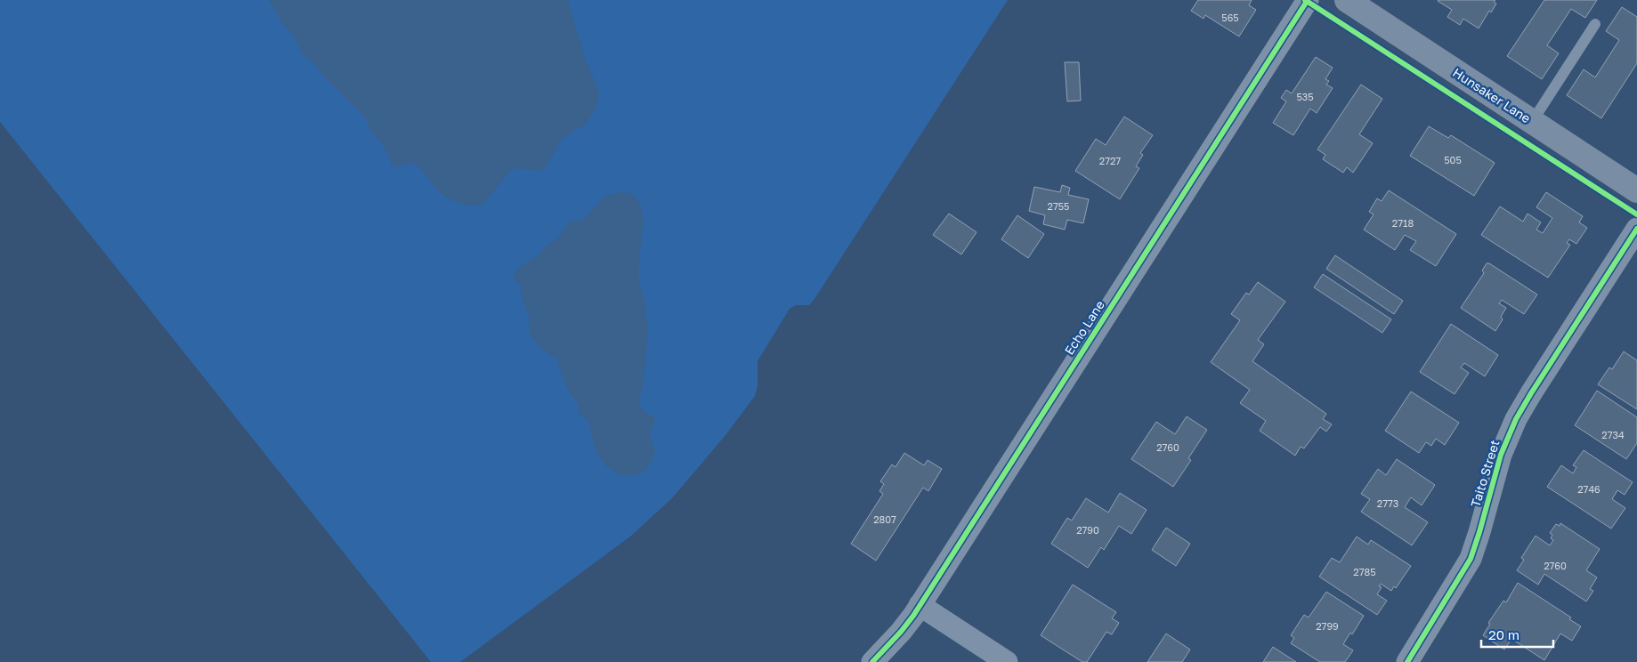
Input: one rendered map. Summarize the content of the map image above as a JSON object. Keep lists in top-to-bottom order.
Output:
{
  "streets": {
    "street": ["Hunsaker Lane", "Echo Lane", "Taito Street"]
  },
  "house_numbers": [
    "565",
    "535",
    "505",
    "2727",
    "2755",
    "2718",
    "2734",
    "2760",
    "2746",
    "2773",
    "2807",
    "2790",
    "2760",
    "2785",
    "2799"
  ],
  "scale_bar": "20 m"
}
